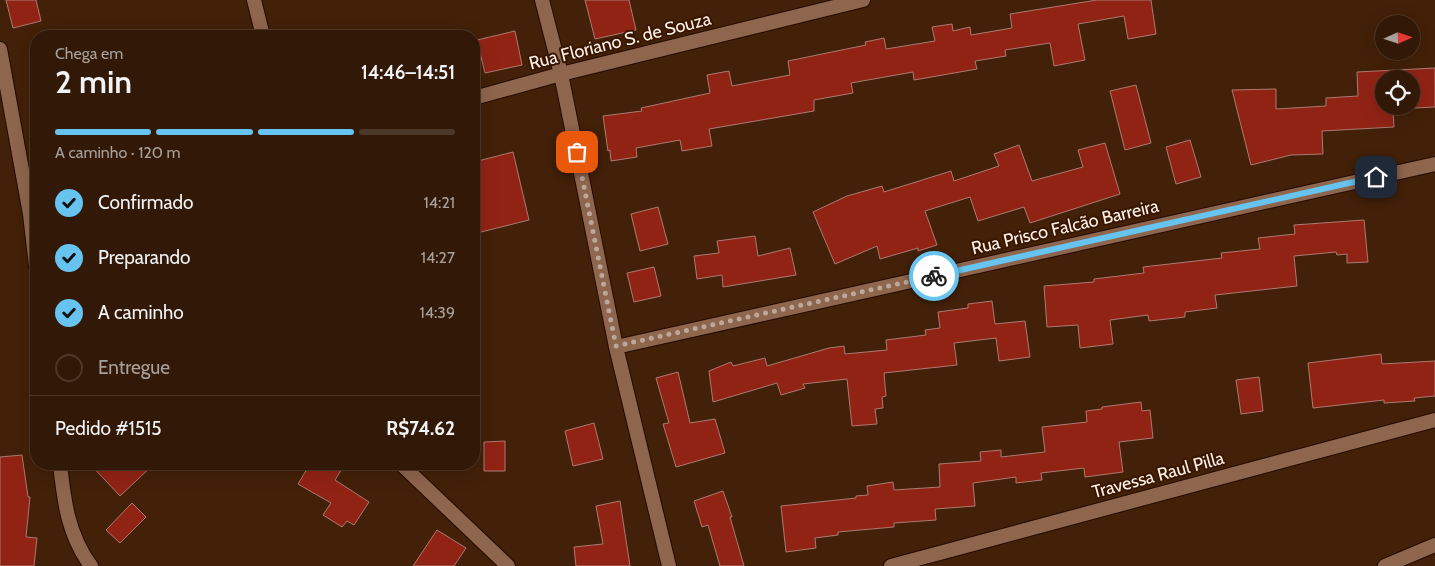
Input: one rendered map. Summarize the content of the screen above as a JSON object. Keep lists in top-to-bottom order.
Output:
{
  "streets": {
    "street": ["Rua Floriano S. de Souza", "Rua Prisco Falcão Barreira", "Travessa Raul Pilla"]
  },
  "north": "right",
  "page": {
    "heading": ["2 min", "Chega em", "14:46–14:51"],
    "panel": ["Pedido #1515", "R$74.62"],
    "bar": "A caminho · 120 m",
    "list": [
      ["Confirmado", "14:21"],
      ["Preparando", "14:27"],
      ["A caminho", "14:39"],
      "Entregue"
    ]
  }
}
